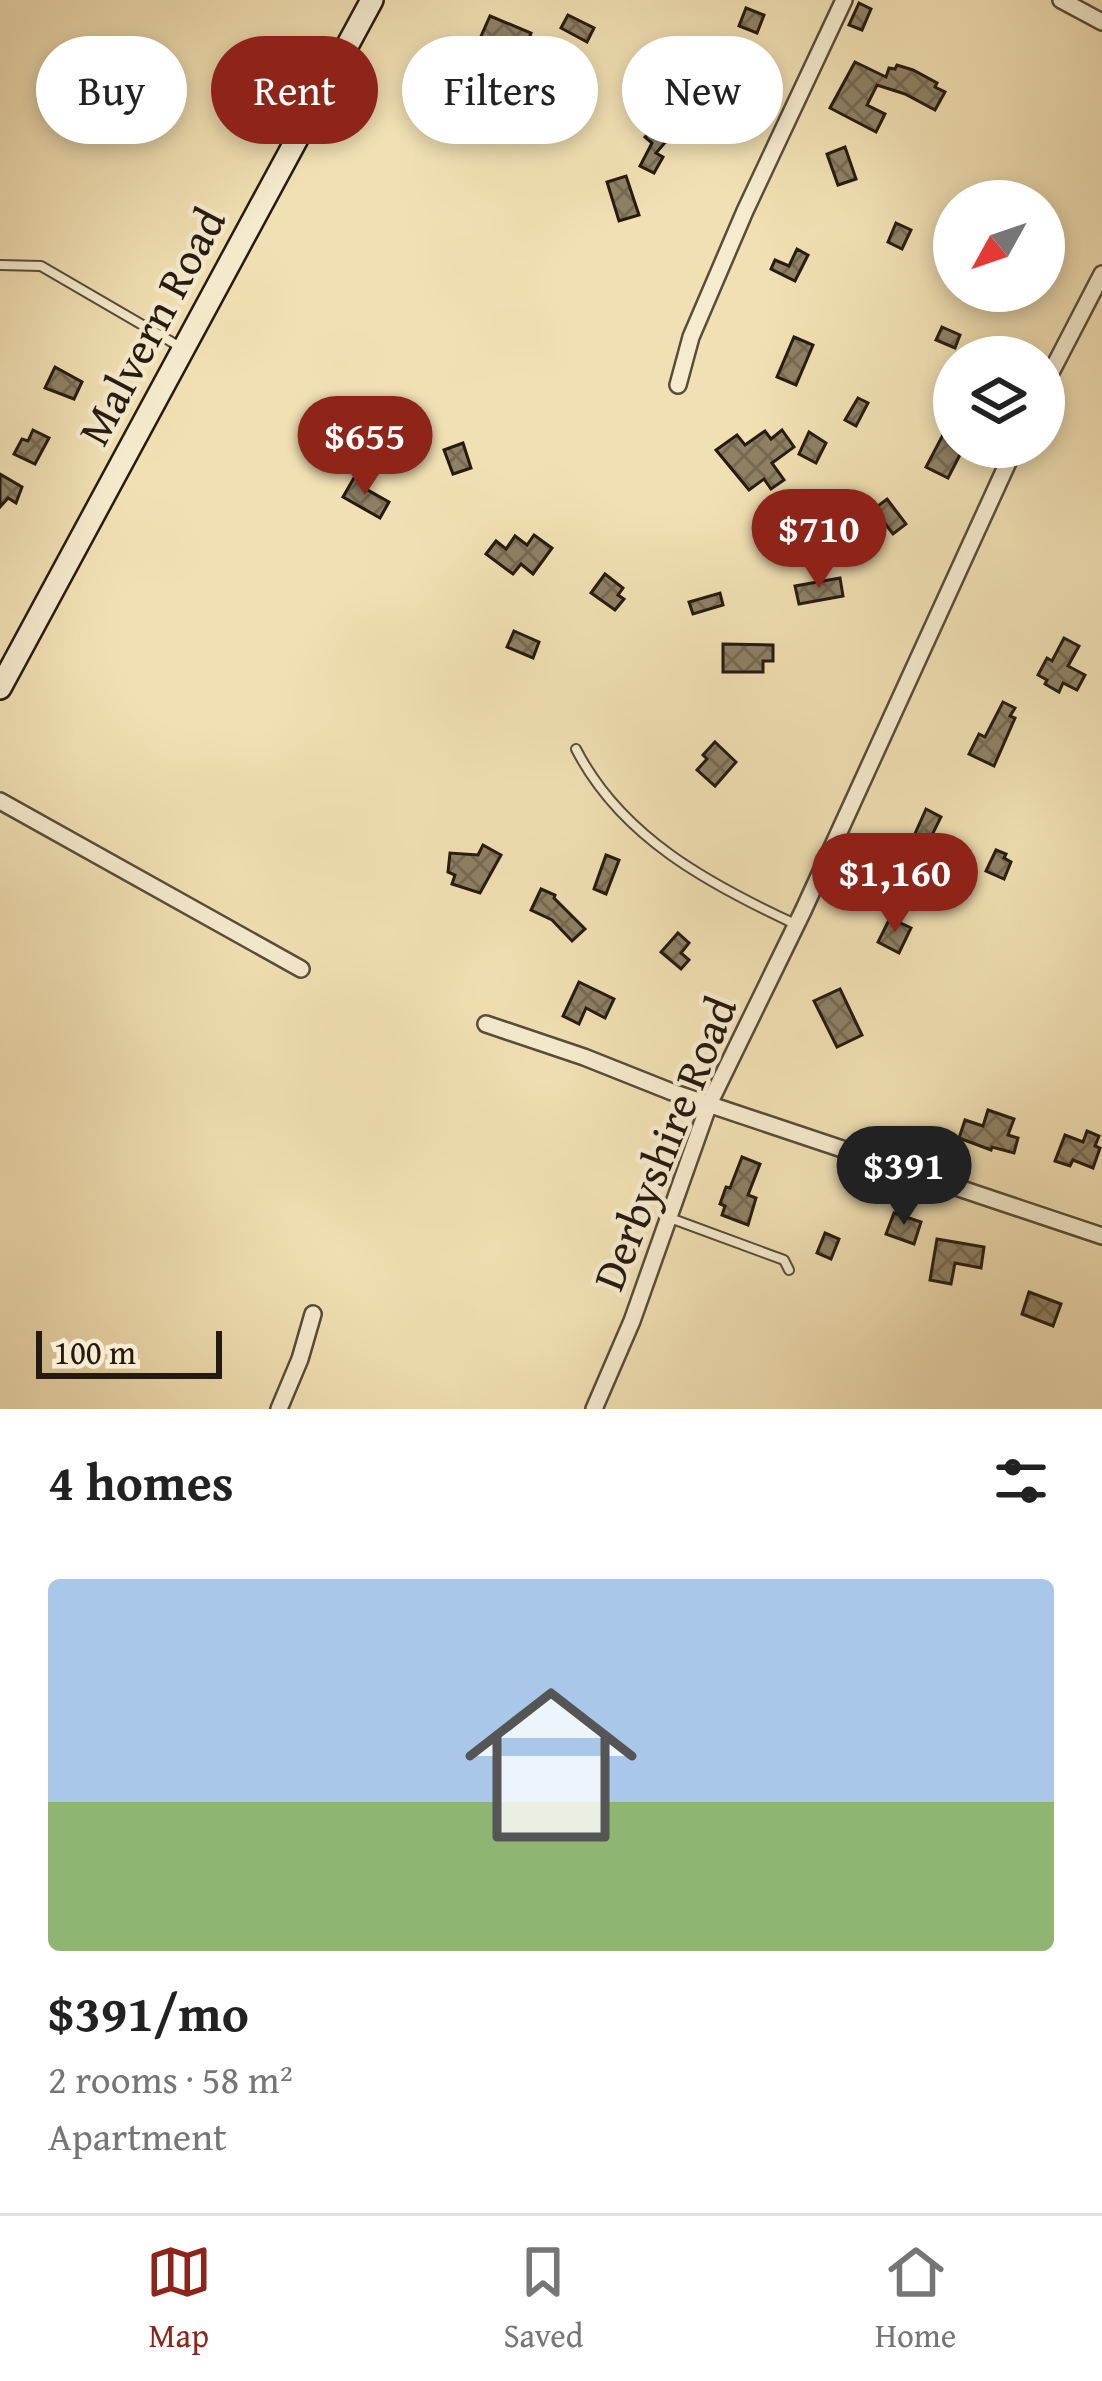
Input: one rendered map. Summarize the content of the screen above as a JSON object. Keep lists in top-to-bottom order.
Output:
{
  "streets": {
    "main road": ["Malvern Road"],
    "street": ["Derbyshire Road"]
  },
  "scale_bar": "100 m",
  "north": "bottom left",
  "page": {
    "chip": [
      "Buy",
      "Rent",
      "Filters",
      "New"
    ],
    "price": [
      "$655",
      "$710",
      "$1,160",
      "$391"
    ],
    "scale": "100 m",
    "heading": "4 homes",
    "list": [
      {
        "name": "$391/mo",
        "note": "2 rooms · 58 m² · Apartment"
      }
    ],
    "tabs": ["Map", "Saved", "Home"]
  }
}
